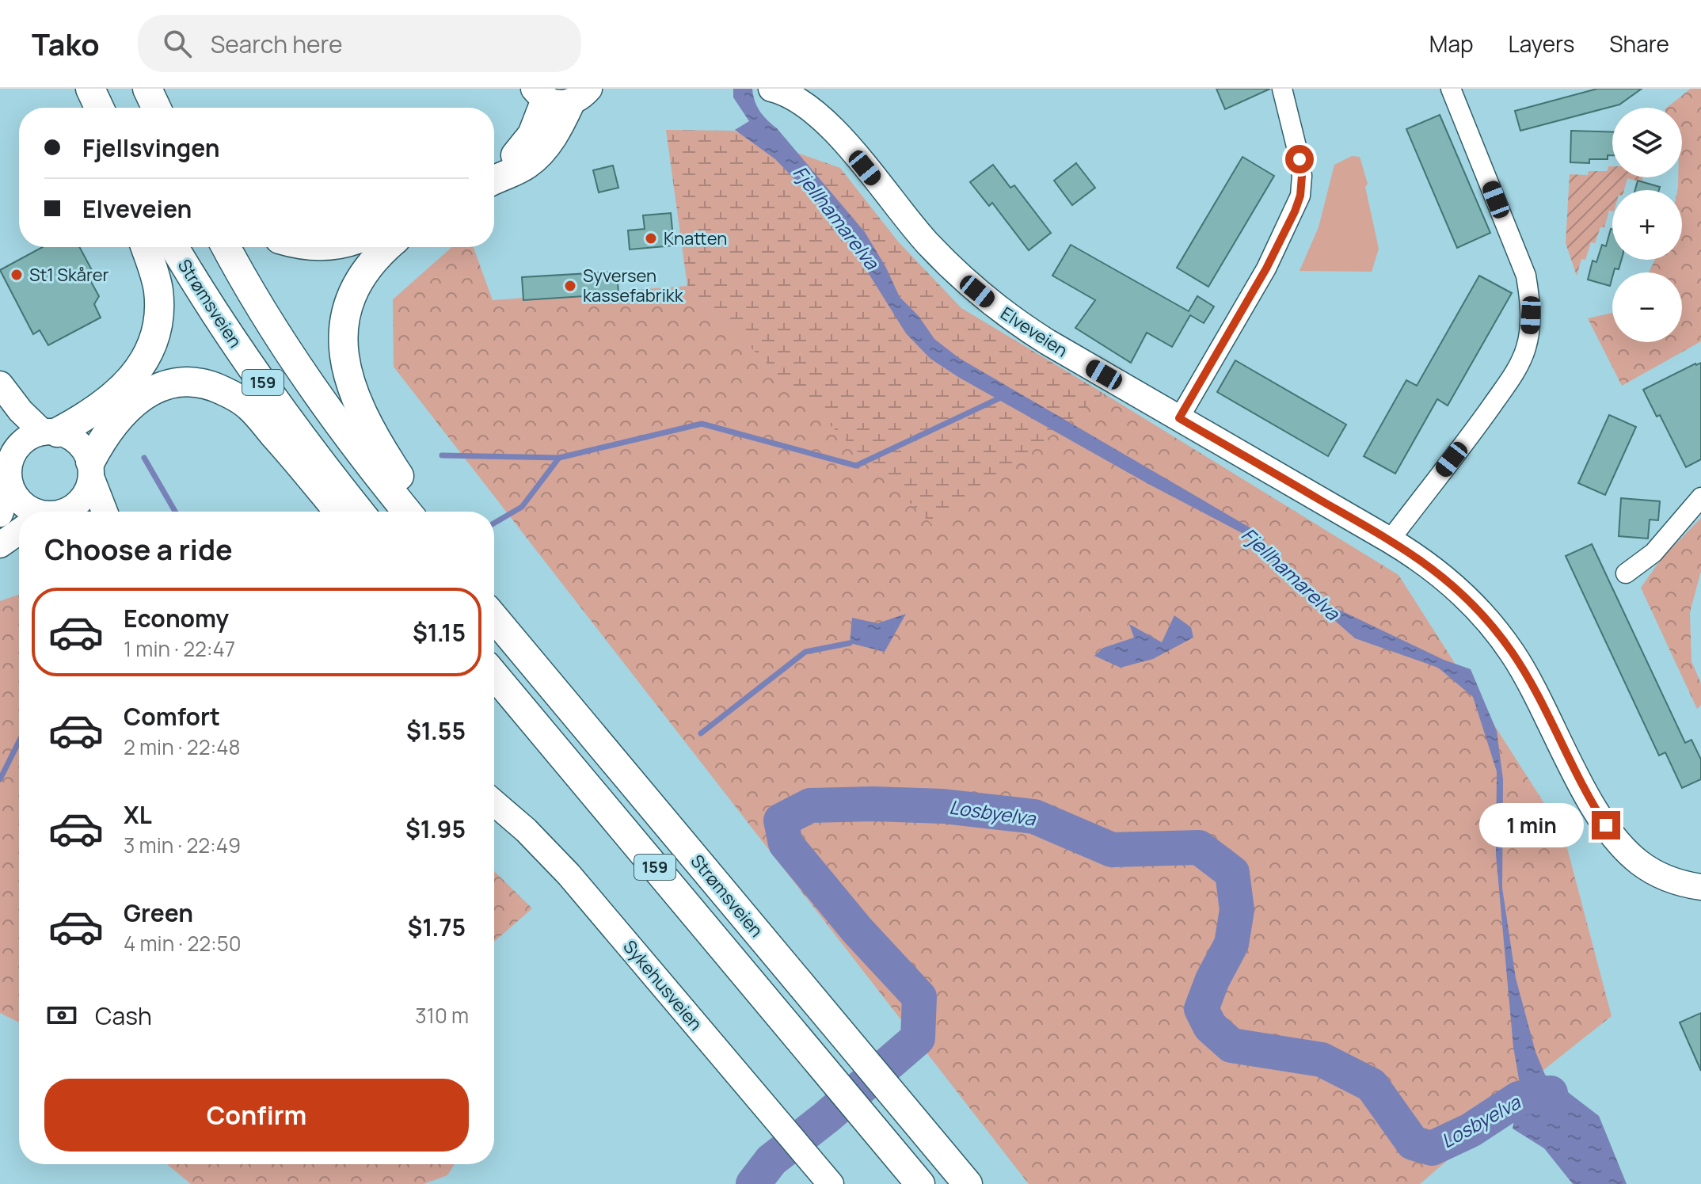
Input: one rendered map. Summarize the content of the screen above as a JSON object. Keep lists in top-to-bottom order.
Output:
{
  "streets": {
    "highway": ["Strømsveien", "159"],
    "main road": ["Elveveien", "Sykehusveien"]
  },
  "water": ["Fjellhamarelva", "Losbyelva"],
  "places": ["Knatten", "St1 Skårer", "Syversen kassefabrikk"],
  "page": {
    "header": "Tako",
    "search": "Search here",
    "nav": ["Map", "Layers", "Share"],
    "map_buttons": ["+", "−"],
    "banner": ["Fjellsvingen", "Elveveien"],
    "heading": "Choose a ride",
    "list": [
      {
        "name": "Economy",
        "note": "1 min · 22:47",
        "value": "$1.15"
      },
      {
        "name": "Comfort",
        "note": "2 min · 22:48",
        "value": "$1.55"
      },
      {
        "name": "XL",
        "note": "3 min · 22:49",
        "value": "$1.95"
      },
      {
        "name": "Green",
        "note": "4 min · 22:50",
        "value": "$1.75"
      }
    ],
    "bubble": "1 min",
    "pay": ["Cash", "310 m"],
    "buttons": "Confirm"
  }
}
